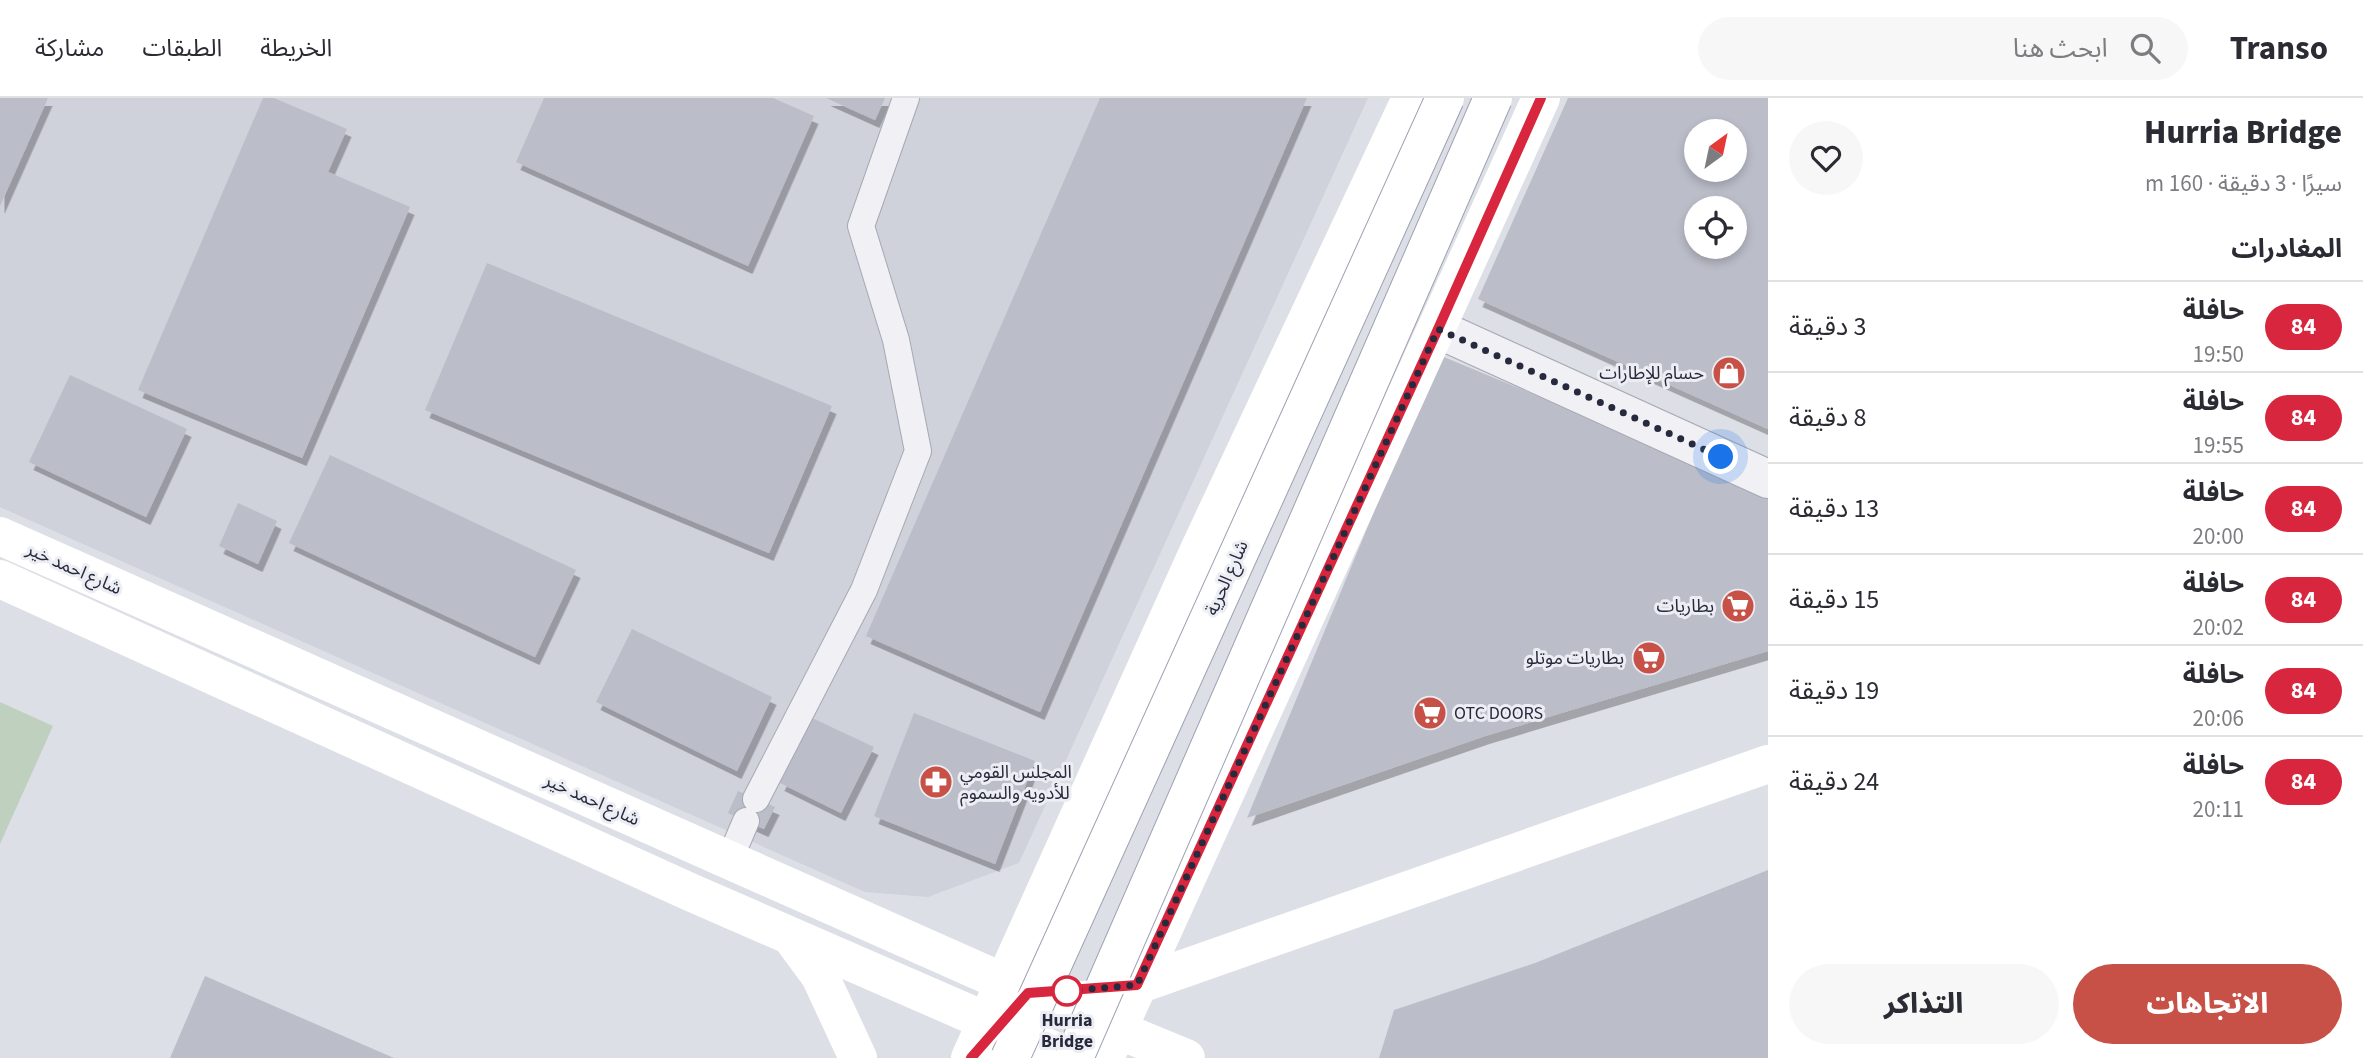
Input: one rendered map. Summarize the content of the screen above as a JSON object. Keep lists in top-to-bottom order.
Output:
{
  "streets": {
    "main road": ["شارع احمد خير", "شارع الحرية"]
  },
  "places": {
    "shop": ["حسام للإطارات"],
    "supermarket": ["بطاريات", "بطاريات موتلو", "OTC DOORS"],
    "pharmacy": ["المجلس القومي للأدويه والسموم"],
    "other": ["Hurria Bridge"]
  },
  "lines": ["bus line 84"],
  "north": "top right",
  "page": {
    "header": "Transo",
    "search": "ابحث هنا",
    "nav": ["الخريطة", "الطبقات", "مشاركة"],
    "heading": [
      ["Hurria Bridge", "سيرًا · 3 دقيقة · 160 m"],
      "المغادرات"
    ],
    "list": [
      {
        "mark": "84",
        "name": "حافلة",
        "note": "19:50",
        "value": "3 دقيقة"
      },
      {
        "mark": "84",
        "name": "حافلة",
        "note": "19:55",
        "value": "8 دقيقة"
      },
      {
        "mark": "84",
        "name": "حافلة",
        "note": "20:00",
        "value": "13 دقيقة"
      },
      {
        "mark": "84",
        "name": "حافلة",
        "note": "20:02",
        "value": "15 دقيقة"
      },
      {
        "mark": "84",
        "name": "حافلة",
        "note": "20:06",
        "value": "19 دقيقة"
      },
      {
        "mark": "84",
        "name": "حافلة",
        "note": "20:11",
        "value": "24 دقيقة"
      }
    ],
    "buttons": ["الاتجاهات", "التذاكر"]
  }
}
